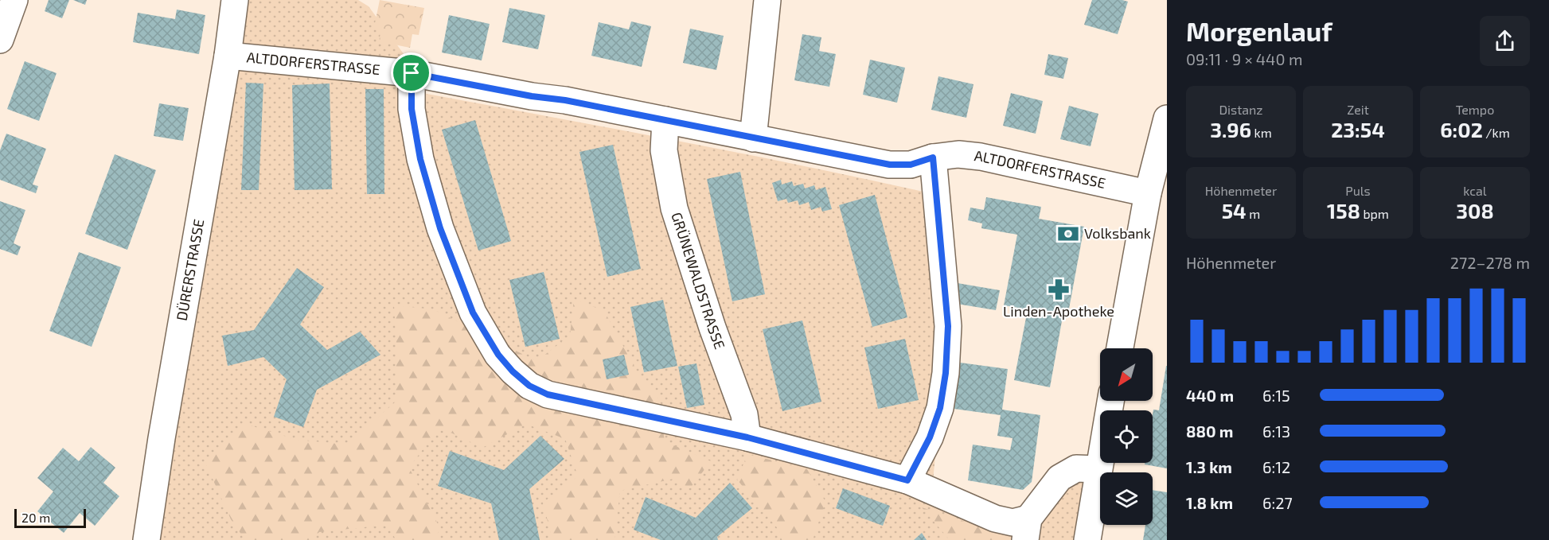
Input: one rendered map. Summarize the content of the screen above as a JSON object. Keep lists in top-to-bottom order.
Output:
{
  "streets": {
    "street": ["ALTDORFERSTRASSE", "DÜRERSTRASSE", "GRÜNEWALDSTRASSE"]
  },
  "crossings": [
    ["ALTDORFERSTRASSE", "DÜRERSTRASSE"],
    ["ALTDORFERSTRASSE", "GRÜNEWALDSTRASSE"]
  ],
  "places": {
    "bank": ["Volksbank"],
    "pharmacy": ["Linden-Apotheke"]
  },
  "scale_bar": "20 m",
  "north": "bottom left",
  "page": {
    "heading": ["Morgenlauf", "09:11 · 9 × 440 m"],
    "stats": [
      ["Distanz", "3.96 km"],
      ["Zeit", "23:54"],
      ["Tempo", "6:02 /km"],
      ["Höhenmeter", "54 m"],
      ["Puls", "158 bpm"],
      ["kcal", "308"]
    ],
    "chart": ["Höhenmeter", "272–278 m"],
    "list": [
      {
        "name": "440 m",
        "note": "6:15"
      },
      {
        "name": "880 m",
        "note": "6:13"
      },
      {
        "name": "1.3 km",
        "note": "6:12"
      },
      {
        "name": "1.8 km",
        "note": "6:27"
      }
    ],
    "scale": "20 m"
  }
}
